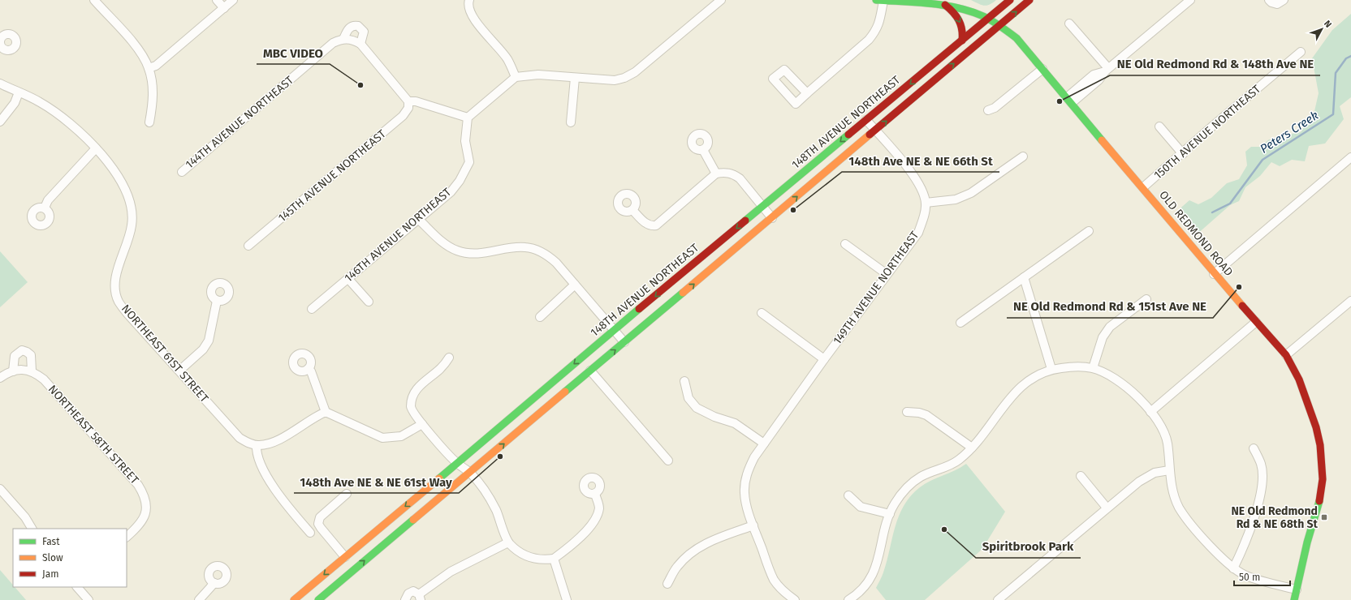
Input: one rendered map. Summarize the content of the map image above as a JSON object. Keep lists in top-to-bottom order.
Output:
{
  "streets": {
    "main road": ["148TH AVENUE NORTHEAST", "OLD REDMOND ROAD"],
    "street": [
      "144TH AVENUE NORTHEAST",
      "150TH AVENUE NORTHEAST",
      "145TH AVENUE NORTHEAST",
      "146TH AVENUE NORTHEAST",
      "149TH AVENUE NORTHEAST",
      "NORTHEAST 61ST STREET",
      "NORTHEAST 58TH STREET"
    ]
  },
  "crossings": [
    ["148TH AVENUE NORTHEAST", "OLD REDMOND ROAD"],
    ["150TH AVENUE NORTHEAST", "OLD REDMOND ROAD"]
  ],
  "water": ["Peters Creek"],
  "places": {
    "other": [
      "MBC VIDEO",
      "NE Old Redmond Rd & 148th Ave NE",
      "148th Ave NE & NE 66th St",
      "NE Old Redmond Rd & 151st Ave NE",
      "148th Ave NE & NE 61st Way",
      "Spiritbrook Park"
    ],
    "transit": ["NE Old Redmond Rd & NE 68th St"]
  },
  "legend": ["Fast", "Slow", "Jam"],
  "scale_bar": "50 m",
  "north": "top right"
}
